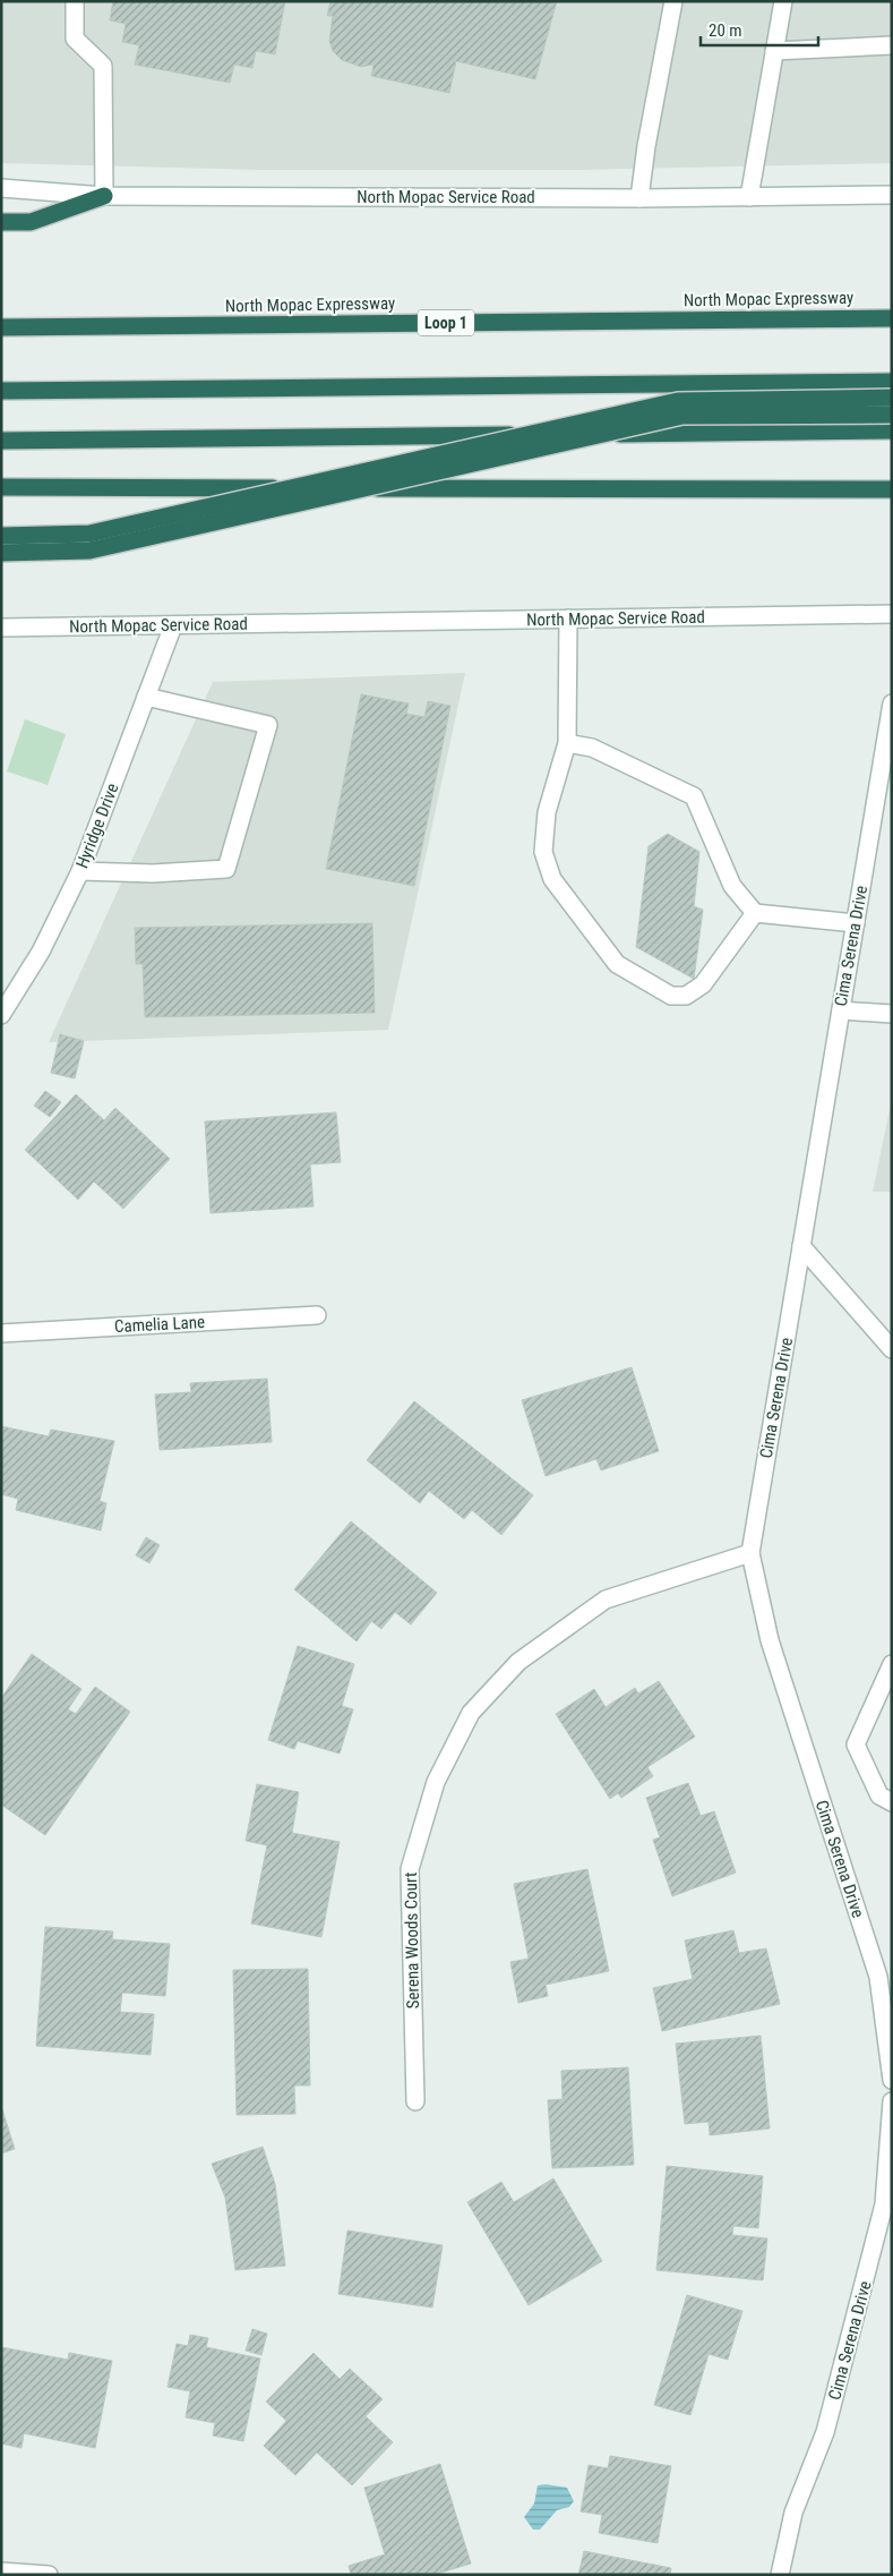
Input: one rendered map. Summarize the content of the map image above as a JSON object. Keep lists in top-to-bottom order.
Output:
{
  "streets": {
    "highway": ["North Mopac Expressway", "Loop 1"],
    "street": [
      "North Mopac Service Road",
      "Hyridge Drive",
      "Cima Serena Drive",
      "Camelia Lane",
      "Serena Woods Court"
    ]
  },
  "crossings": [
    ["North Mopac Service Road", "Hyridge Drive"],
    ["Cima Serena Drive", "Serena Woods Court"]
  ],
  "scale_bar": "20 m"
}
